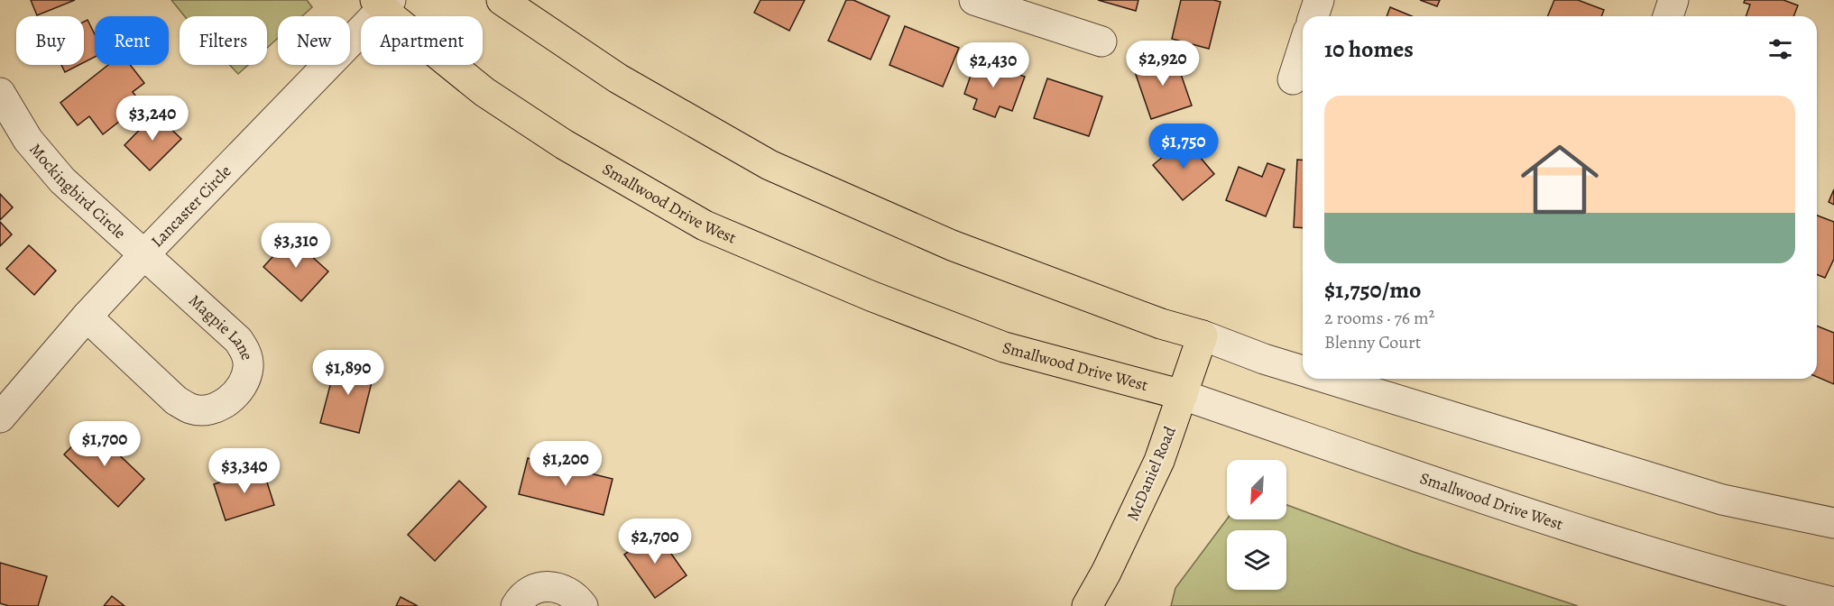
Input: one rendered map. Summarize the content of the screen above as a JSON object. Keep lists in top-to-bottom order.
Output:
{
  "streets": {
    "main road": ["Smallwood Drive West", "McDaniel Road"],
    "street": ["Mockingbird Circle", "Lancaster Circle", "Magpie Lane"]
  },
  "crossings": [
    ["Mockingbird Circle", "Lancaster Circle"],
    ["Mockingbird Circle", "Magpie Lane"],
    ["Smallwood Drive West", "Lancaster Circle"],
    ["Smallwood Drive West", "McDaniel Road"],
    ["Lancaster Circle", "Magpie Lane"]
  ],
  "north": "bottom left",
  "page": {
    "chip": [
      "Buy",
      "Rent",
      "Filters",
      "New",
      "Apartment"
    ],
    "heading": "10 homes",
    "price": [
      "$2,920",
      "$2,430",
      "$3,240",
      "$1,750",
      "$3,310",
      "$1,890",
      "$1,700",
      "$1,200",
      "$3,340",
      "$2,700"
    ],
    "list": [
      {
        "name": "$1,750/mo",
        "note": "2 rooms · 76 m² · Blenny Court"
      }
    ]
  }
}
